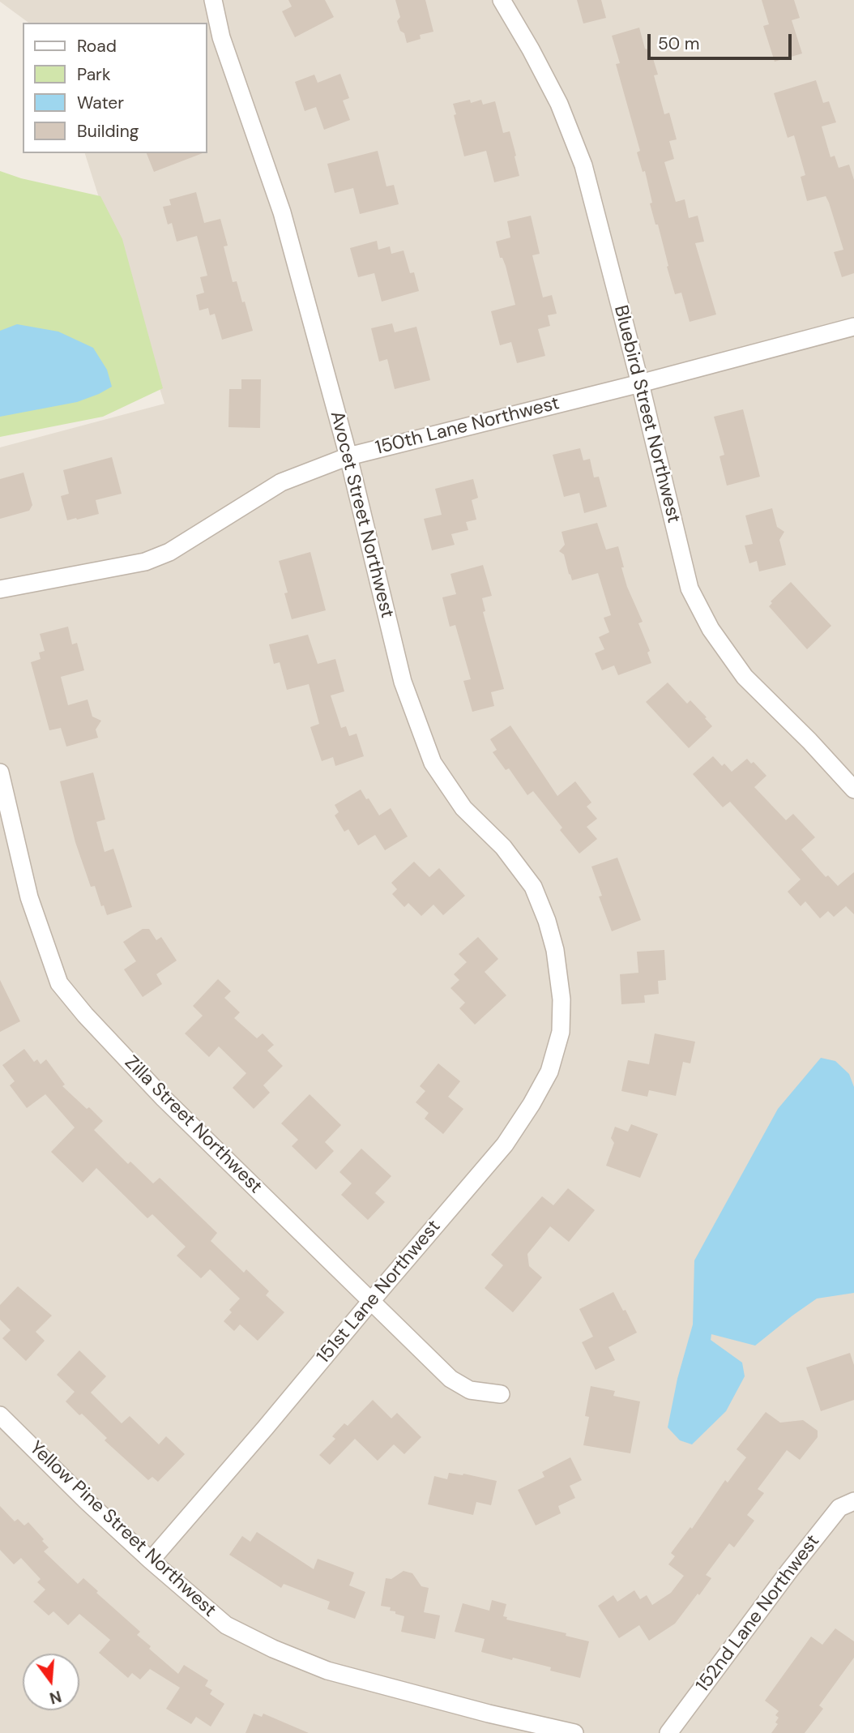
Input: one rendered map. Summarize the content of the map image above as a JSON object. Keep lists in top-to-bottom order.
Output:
{
  "streets": {
    "street": [
      "Bluebird Street Northwest",
      "150th Lane Northwest",
      "Avocet Street Northwest",
      "Zilla Street Northwest",
      "151st Lane Northwest",
      "Yellow Pine Street Northwest",
      "152nd Lane Northwest"
    ]
  },
  "crossings": [
    ["Bluebird Street Northwest", "150th Lane Northwest"],
    ["150th Lane Northwest", "Avocet Street Northwest"],
    ["Avocet Street Northwest", "151st Lane Northwest"],
    ["Zilla Street Northwest", "151st Lane Northwest"],
    ["151st Lane Northwest", "Yellow Pine Street Northwest"]
  ],
  "legend": [
    "Road",
    "Park",
    "Water",
    "Building"
  ],
  "scale_bar": "50 m",
  "north": "bottom"
}
